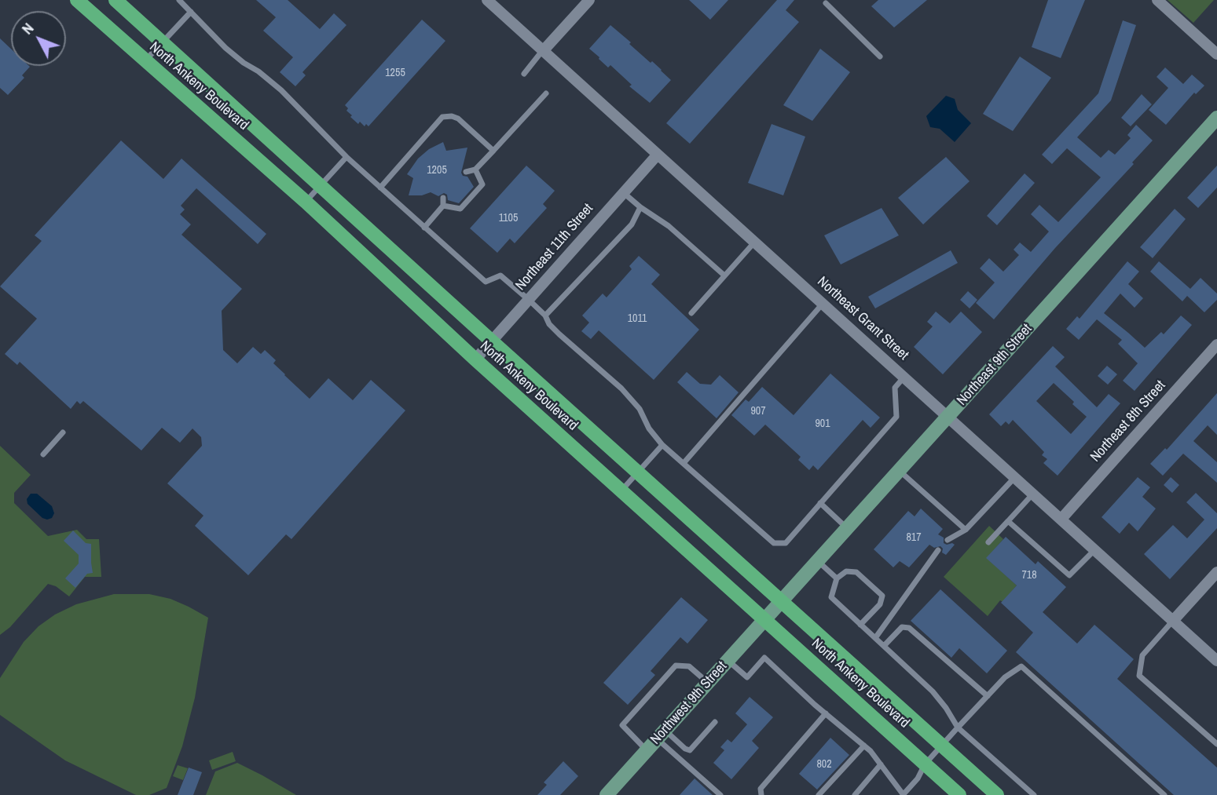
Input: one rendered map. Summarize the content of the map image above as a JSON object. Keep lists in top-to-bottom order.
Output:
{
  "streets": {
    "main road": ["North Ankeny Boulevard"],
    "street": [
      "Northeast 11th Street",
      "Northeast Grant Street",
      "Northeast 9th Street",
      "Northeast 8th Street",
      "Northwest 9th Street"
    ]
  },
  "crossings": [
    ["North Ankeny Boulevard", "Northeast 11th Street"],
    ["North Ankeny Boulevard", "Northeast 9th Street"],
    ["North Ankeny Boulevard", "Northwest 9th Street"],
    ["Northeast 11th Street", "Northeast Grant Street"],
    ["Northeast Grant Street", "Northeast 9th Street"],
    ["Northeast Grant Street", "Northeast 8th Street"],
    ["Northeast 9th Street", "Northwest 9th Street"]
  ],
  "house_numbers": [
    "1255",
    "1205",
    "1105",
    "1011",
    "907",
    "901",
    "817",
    "718",
    "802"
  ],
  "north": "top left"
}
